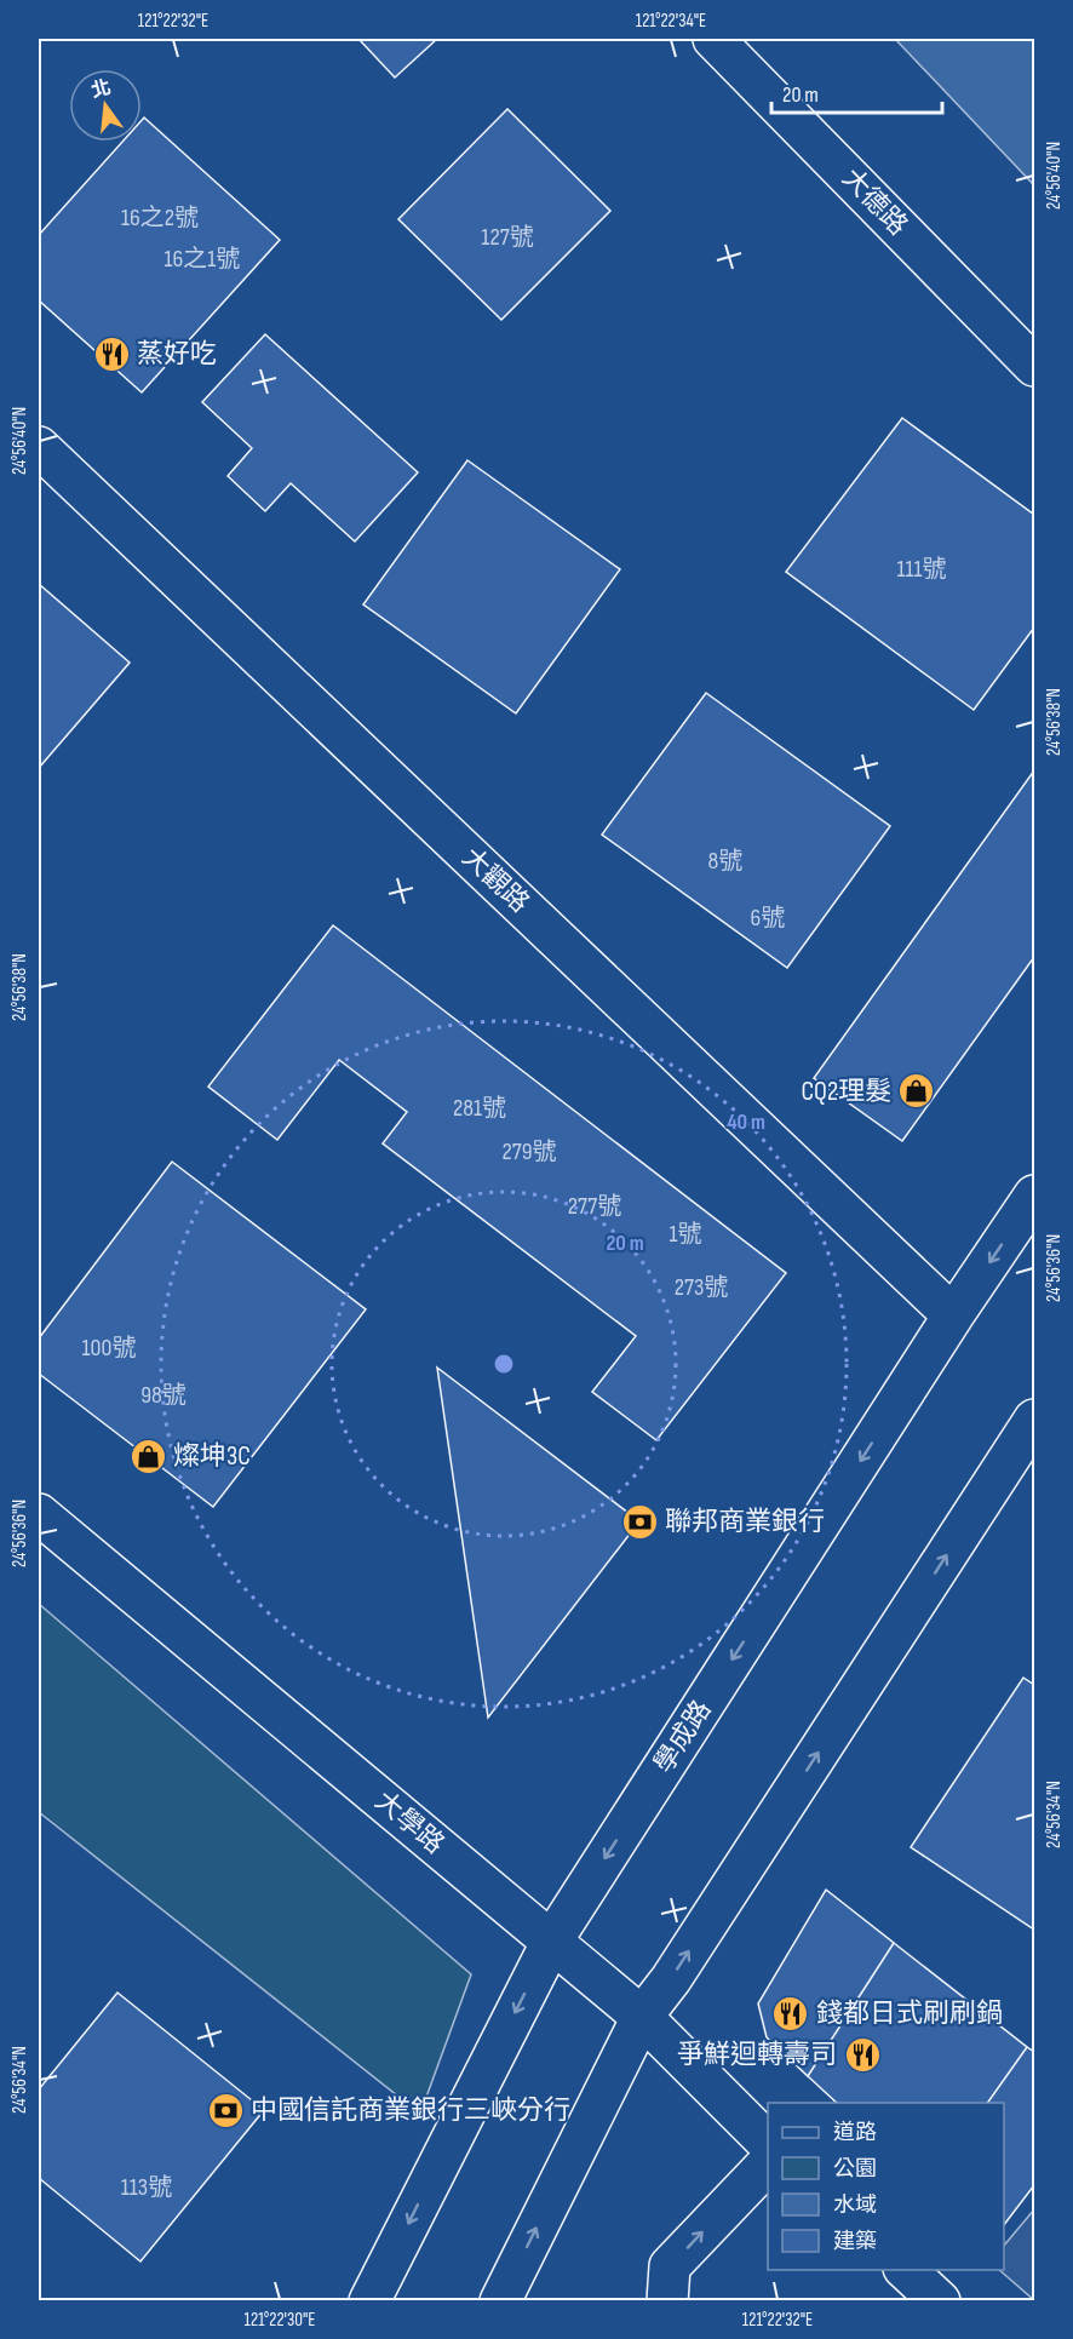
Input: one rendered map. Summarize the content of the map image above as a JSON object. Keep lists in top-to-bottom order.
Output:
{
  "streets": {
    "street": [
      "大德路",
      "大觀路",
      "學成路",
      "大學路"
    ]
  },
  "crossings": [
    ["大觀路", "學成路"],
    ["學成路", "大學路"]
  ],
  "places": {
    "restaurant": ["蒸好吃", "錢都日式刷刷鍋", "爭鮮迴轉壽司"],
    "shop": ["CQ2理髮", "燦坤3C"],
    "bank": ["聯邦商業銀行", "中國信託商業銀行三峽分行"]
  },
  "house_numbers": [
    "16之2號",
    "127號",
    "16之1號",
    "111號",
    "8號",
    "6號",
    "281號",
    "279號",
    "277號",
    "1號",
    "273號",
    "100號",
    "98號",
    "113號"
  ],
  "legend": [
    "道路",
    "公園",
    "水域",
    "建築"
  ],
  "scale_bar": "20 m",
  "north": "top",
  "coordinates": [
    "121°22'32\"E",
    "121°22'34\"E",
    "24°56'40\"N",
    "24°56'38\"N",
    "24°56'36\"N",
    "24°56'34\"N",
    "121°22'30\"E"
  ],
  "rings": ["40 m", "20 m"]
}
